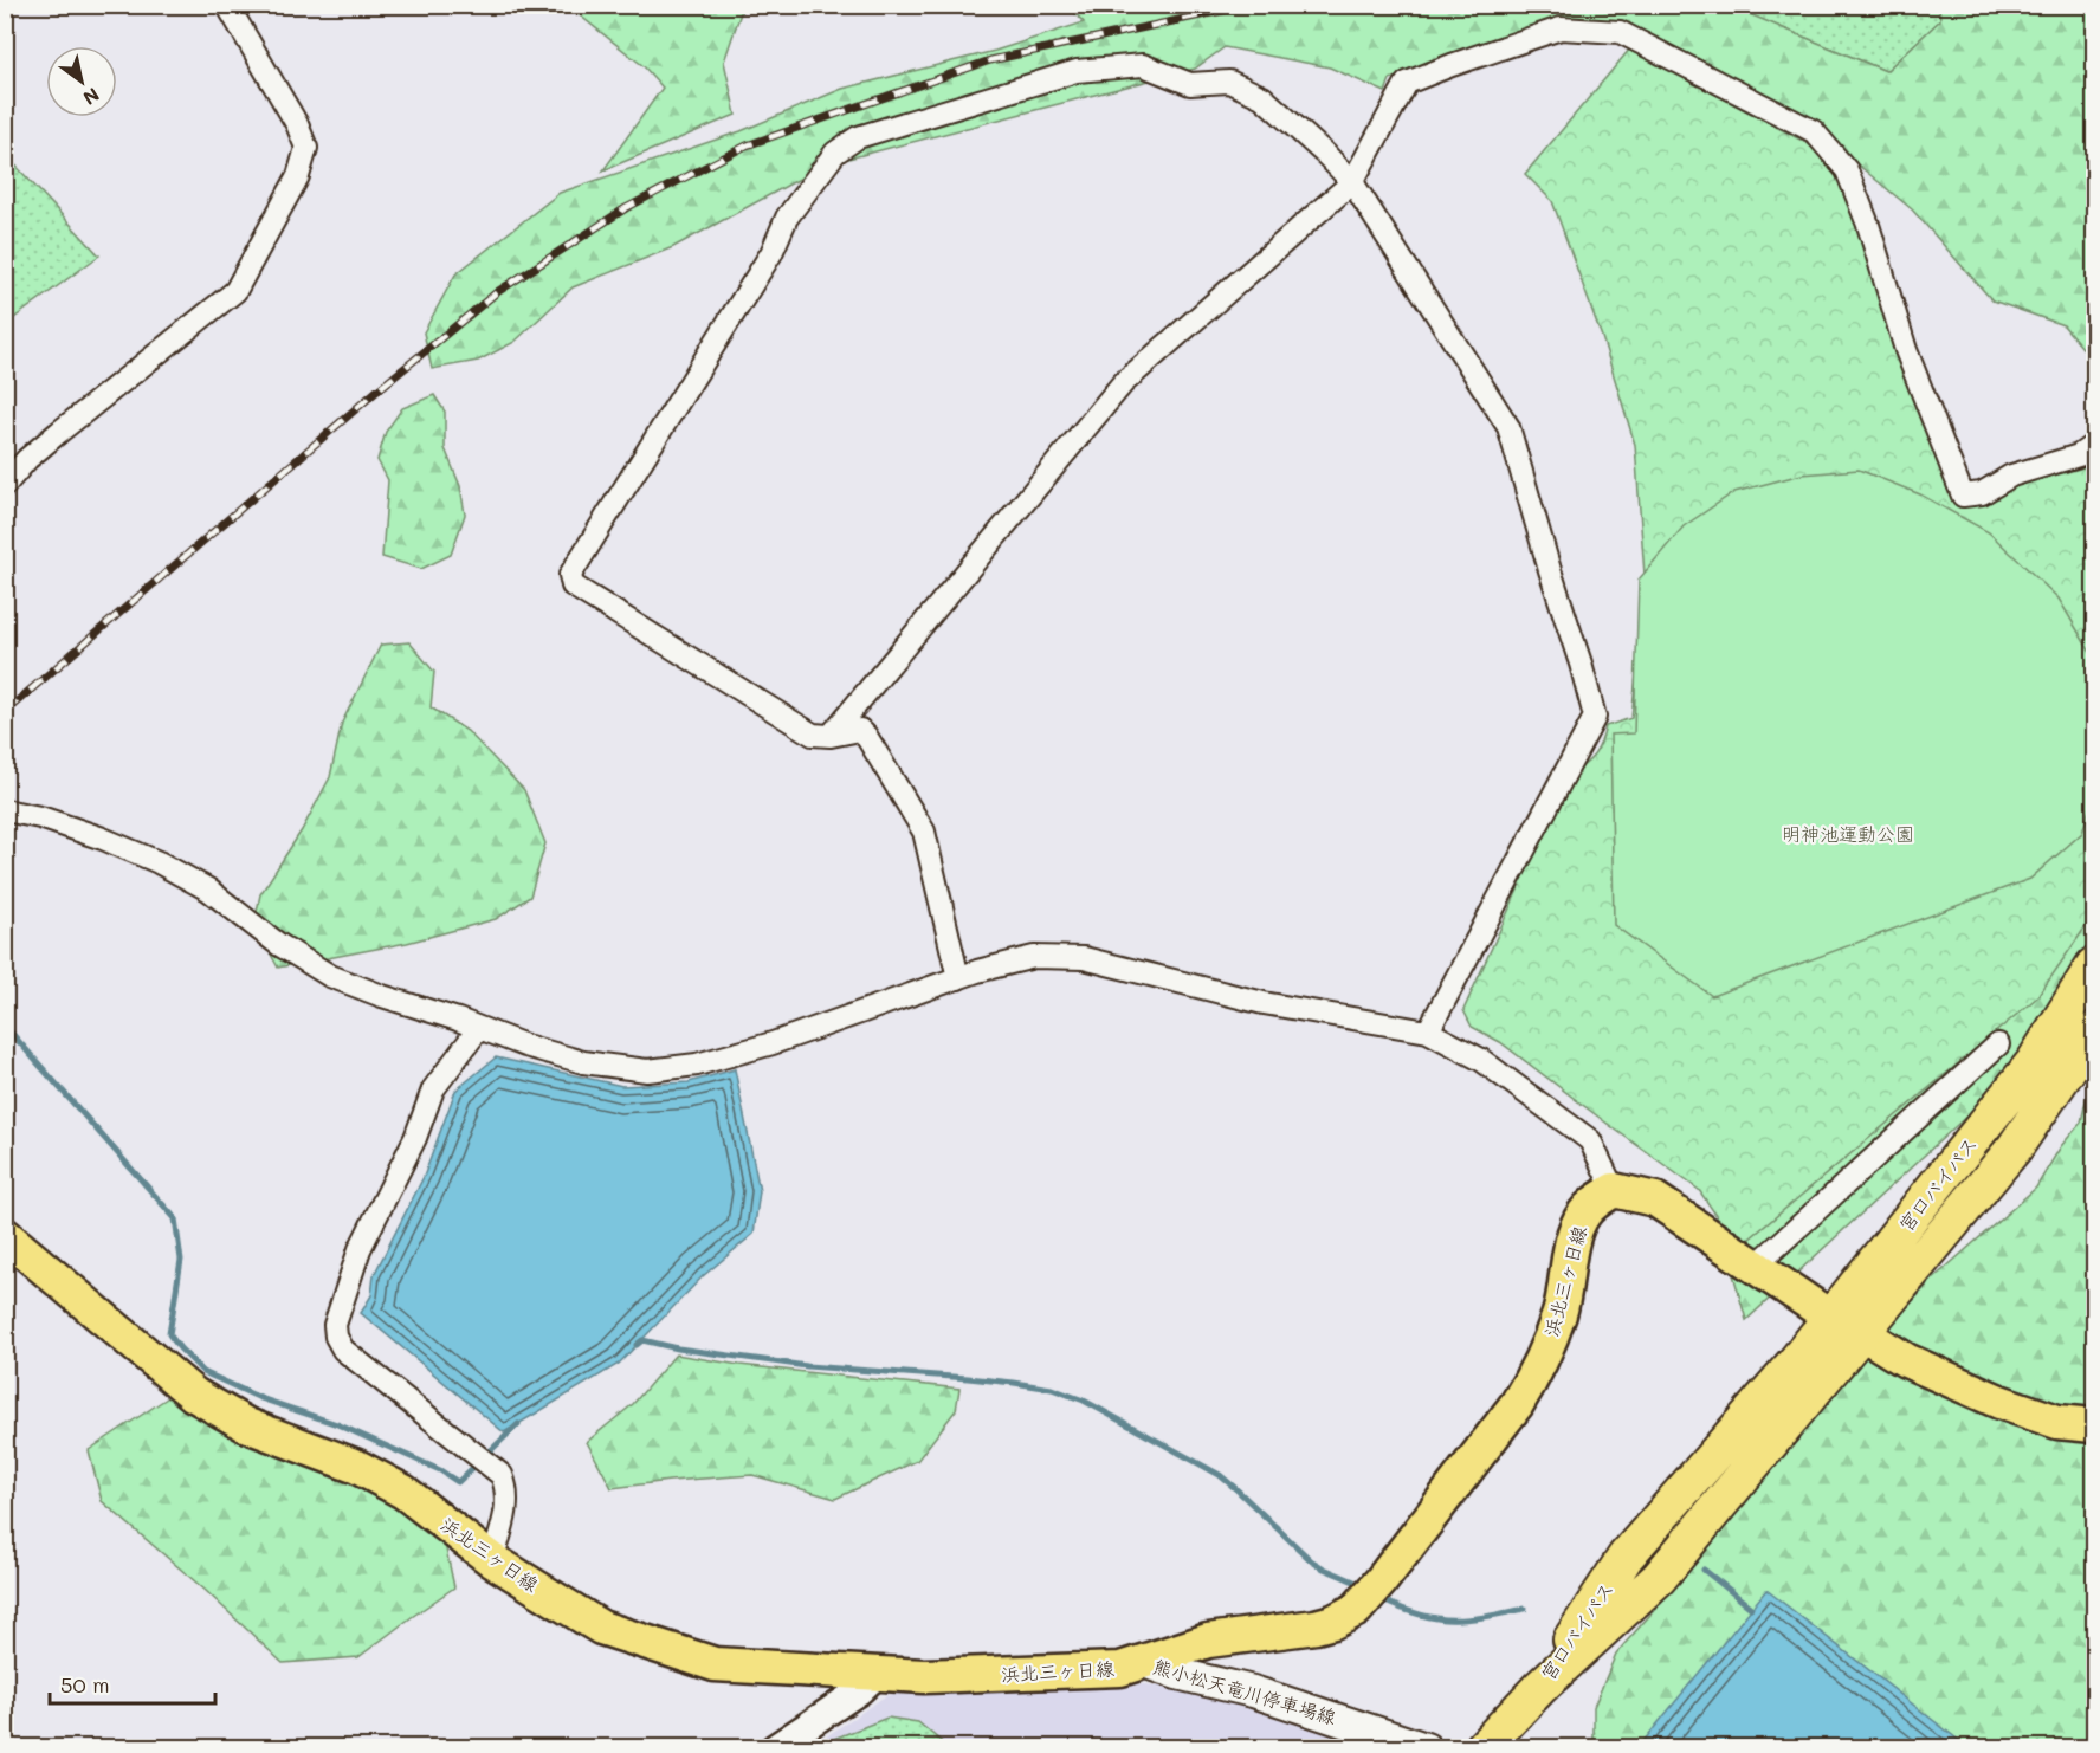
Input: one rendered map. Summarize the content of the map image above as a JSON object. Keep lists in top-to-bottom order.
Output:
{
  "streets": {
    "highway": ["宮口バイパス"],
    "main road": ["浜北三ヶ日線", "熊小松天竜川停車場線"]
  },
  "crossings": [
    ["浜北三ヶ日線", "熊小松天竜川停車場線"]
  ],
  "parks": ["明神池運動公園"],
  "scale_bar": "50 m",
  "north": "bottom right"
}
